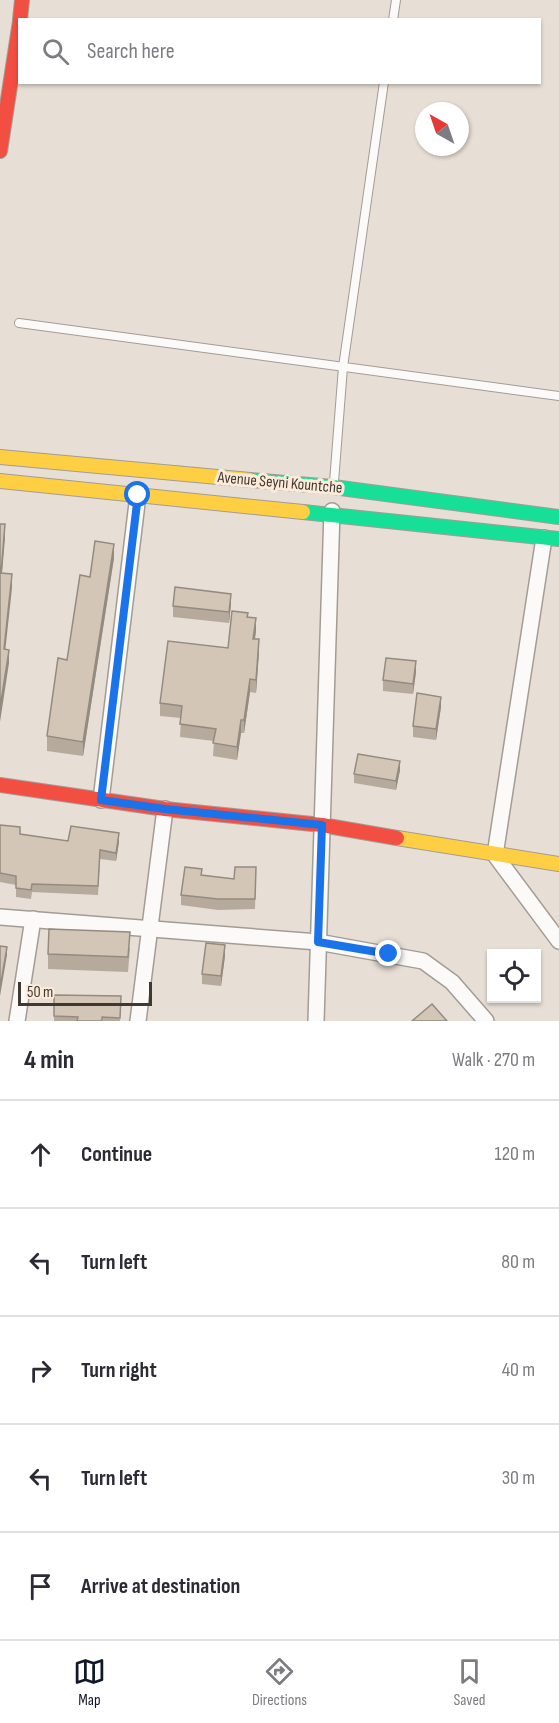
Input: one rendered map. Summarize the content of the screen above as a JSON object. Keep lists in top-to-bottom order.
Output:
{
  "streets": {
    "main road": ["Avenue Seyni Kountche"]
  },
  "scale_bar": "50 m",
  "north": "top left",
  "page": {
    "search": "Search here",
    "scale": "50 m",
    "heading": ["4 min", "Walk · 270 m"],
    "list": [
      ["Continue", "120 m"],
      ["Turn left", "80 m"],
      ["Turn right", "40 m"],
      ["Turn left", "30 m"],
      "Arrive at destination"
    ],
    "nav": ["Map", "Directions", "Saved"]
  }
}
